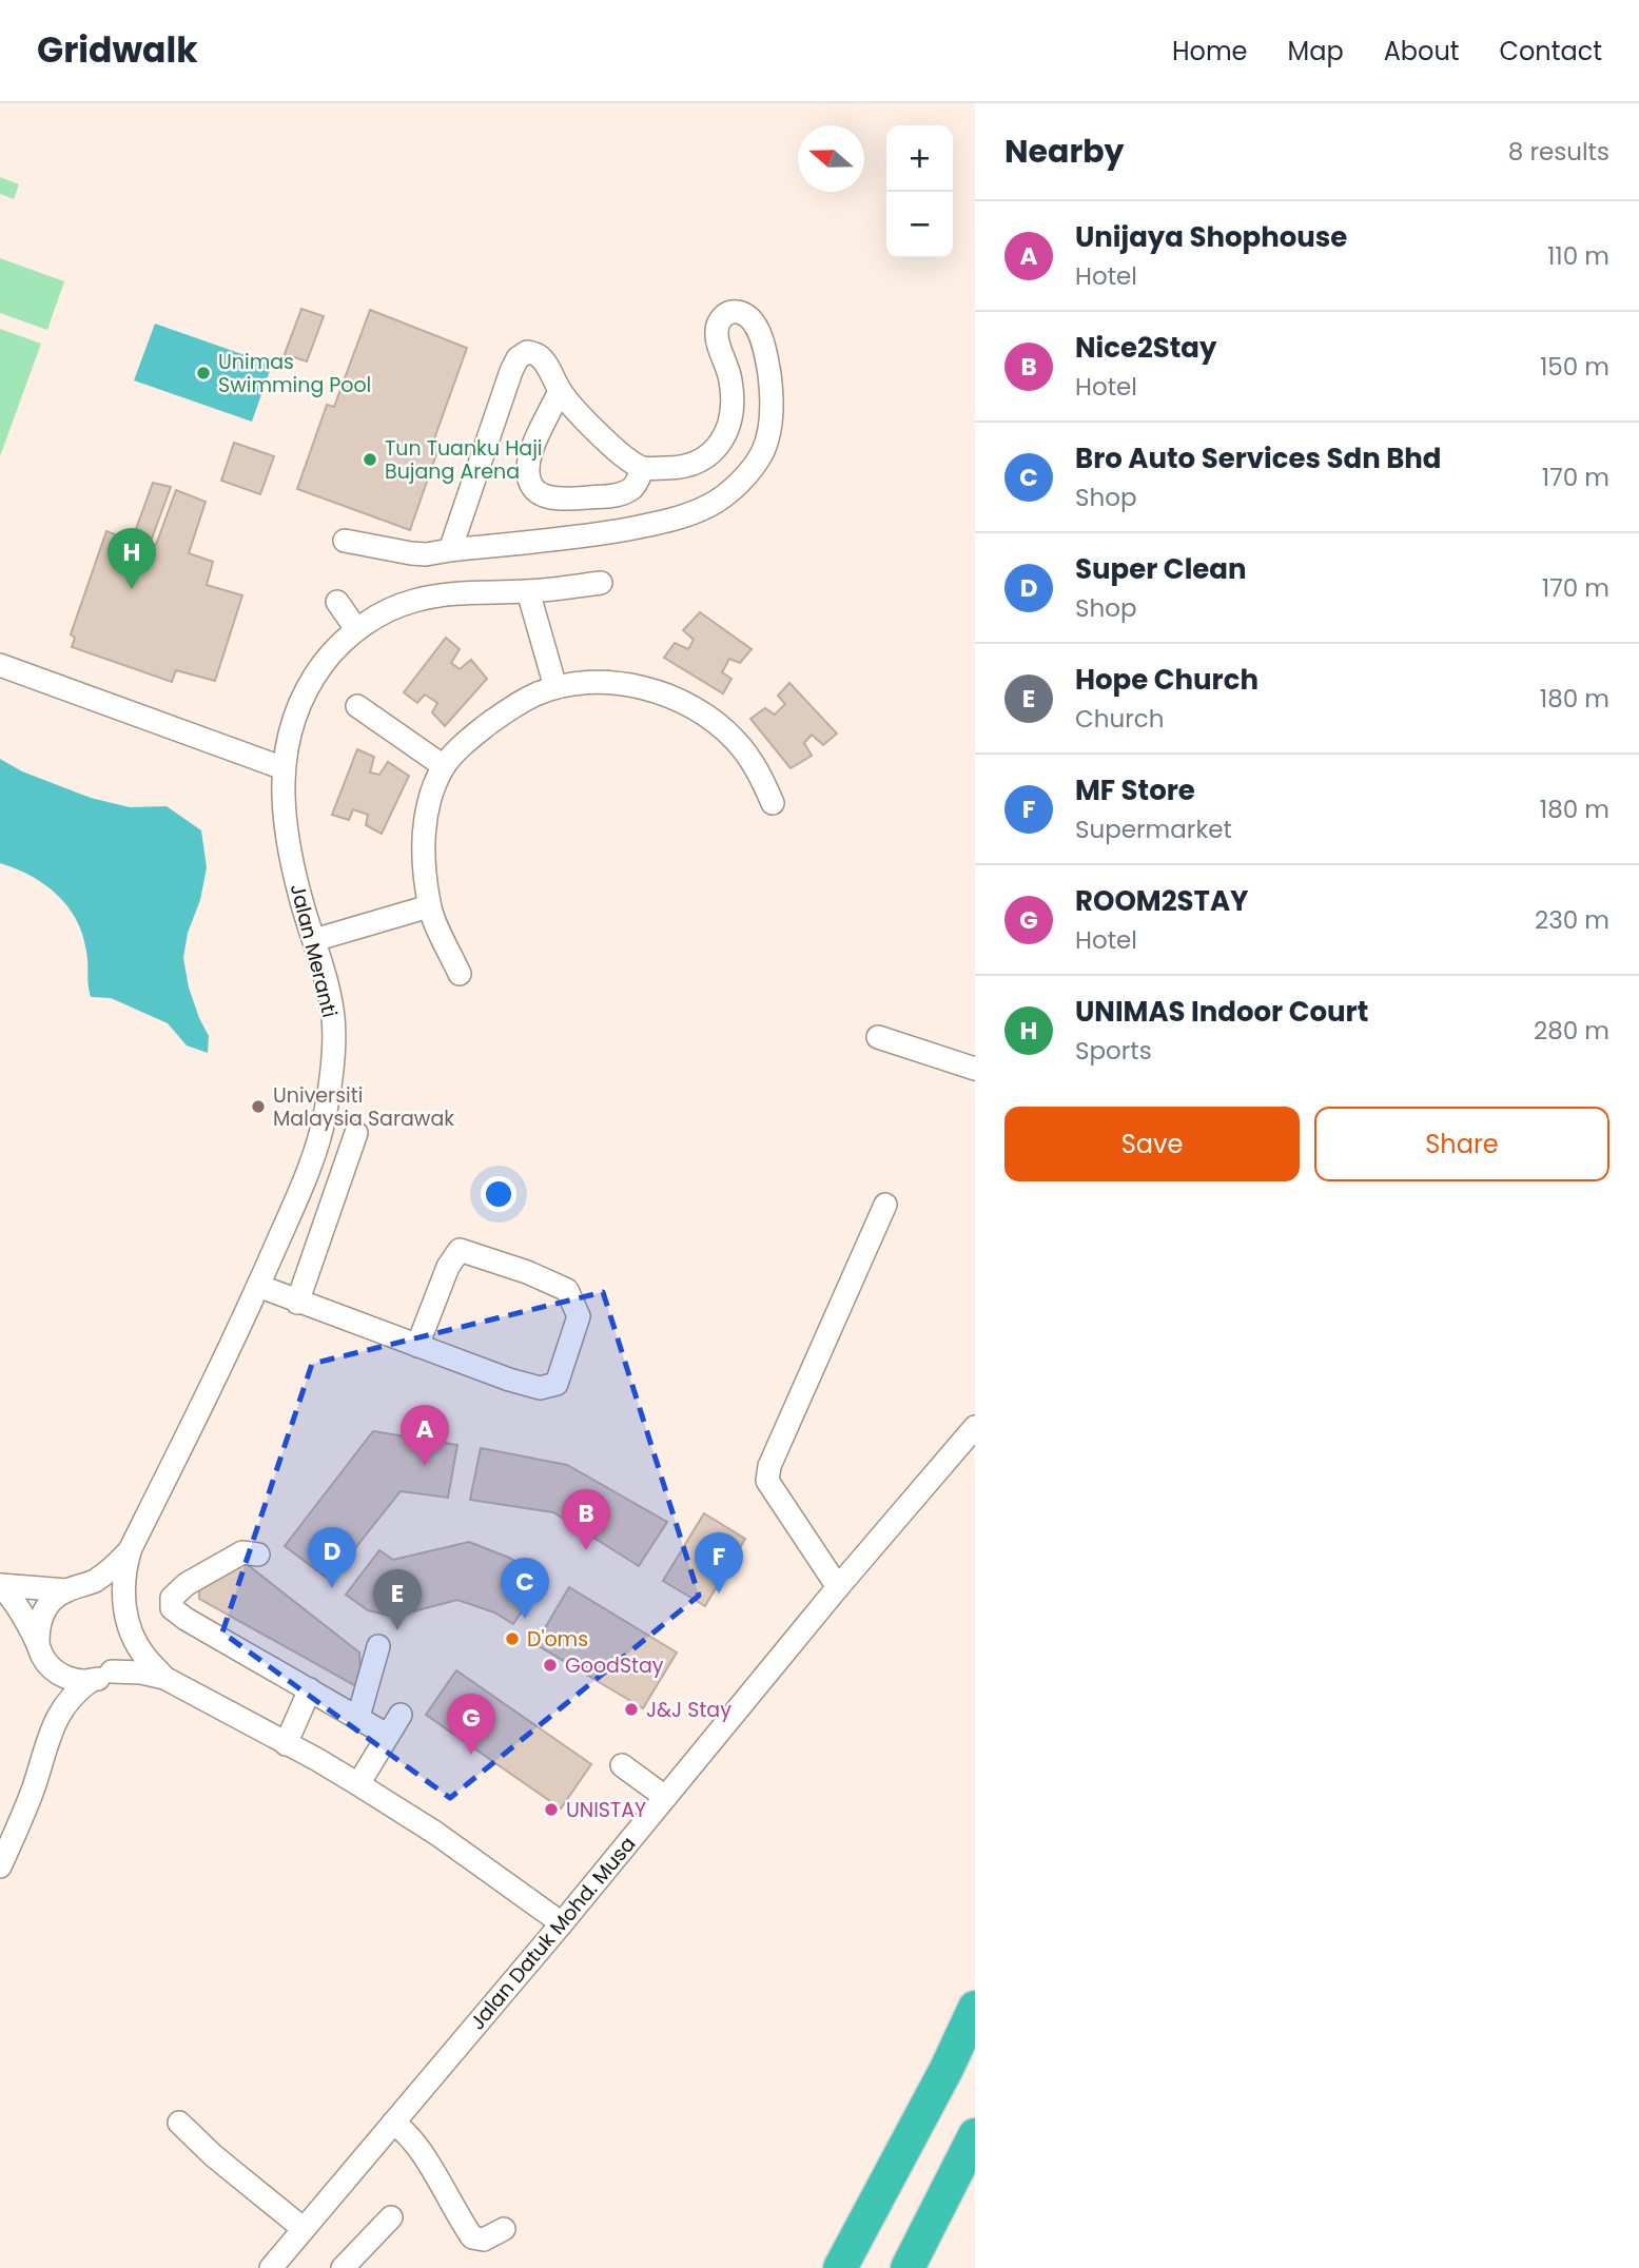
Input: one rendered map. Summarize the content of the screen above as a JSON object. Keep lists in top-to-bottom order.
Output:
{
  "streets": {
    "street": ["Jalan Meranti", "Jalan Datuk Mohd. Musa"]
  },
  "places": [
    "Unimas Swimming Pool",
    "Tun Tuanku Haji Bujang Arena",
    "Universiti Malaysia Sarawak",
    "D'oms",
    "GoodStay",
    "J&J Stay",
    "UNISTAY"
  ],
  "north": "left",
  "page": {
    "header": "Gridwalk",
    "nav": [
      "Home",
      "Map",
      "About",
      "Contact"
    ],
    "heading": ["Nearby", "8 results"],
    "map_buttons": ["+", "−"],
    "list": [
      {
        "mark": "A",
        "name": "Unijaya Shophouse",
        "note": "Hotel",
        "value": "110 m"
      },
      {
        "mark": "B",
        "name": "Nice2Stay",
        "note": "Hotel",
        "value": "150 m"
      },
      {
        "mark": "C",
        "name": "Bro Auto Services Sdn Bhd",
        "note": "Shop",
        "value": "170 m"
      },
      {
        "mark": "D",
        "name": "Super Clean",
        "note": "Shop",
        "value": "170 m"
      },
      {
        "mark": "E",
        "name": "Hope Church",
        "note": "Church",
        "value": "180 m"
      },
      {
        "mark": "F",
        "name": "MF Store",
        "note": "Supermarket",
        "value": "180 m"
      },
      {
        "mark": "G",
        "name": "ROOM2STAY",
        "note": "Hotel",
        "value": "230 m"
      },
      {
        "mark": "H",
        "name": "UNIMAS Indoor Court",
        "note": "Sports",
        "value": "280 m"
      }
    ],
    "pins": [
      "H",
      "A",
      "B",
      "D",
      "F",
      "C",
      "E",
      "G"
    ],
    "buttons": ["Save", "Share"]
  }
}
